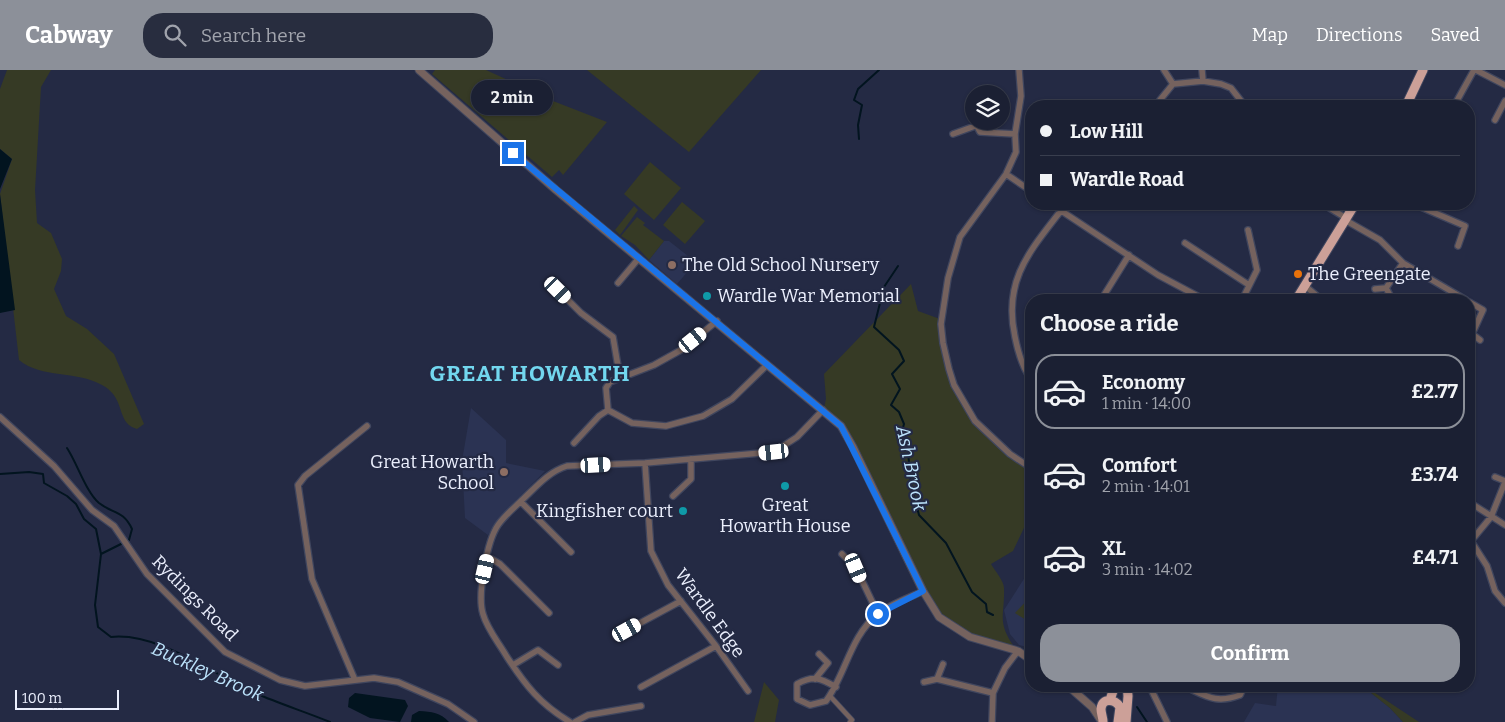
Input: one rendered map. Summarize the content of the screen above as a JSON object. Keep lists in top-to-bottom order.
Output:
{
  "streets": {
    "street": ["Rydings Road", "Wardle Edge"]
  },
  "districts": ["GREAT HOWARTH"],
  "water": ["Ash Brook", "Buckley Brook"],
  "places": [
    "The Old School Nursery",
    "The Greengate",
    "Wardle War Memorial",
    "Great Howarth School",
    "Great Howarth House",
    "Kingfisher court"
  ],
  "scale_bar": "100 m",
  "page": {
    "header": "Cabway",
    "search": "Search here",
    "nav": ["Map", "Directions", "Saved"],
    "bubble": "2 min",
    "banner": ["Low Hill", "Wardle Road"],
    "heading": "Choose a ride",
    "list": [
      {
        "name": "Economy",
        "note": "1 min · 14:00",
        "value": "£2.77"
      },
      {
        "name": "Comfort",
        "note": "2 min · 14:01",
        "value": "£3.74"
      },
      {
        "name": "XL",
        "note": "3 min · 14:02",
        "value": "£4.71"
      }
    ],
    "buttons": "Confirm",
    "scale": "100 m"
  }
}
